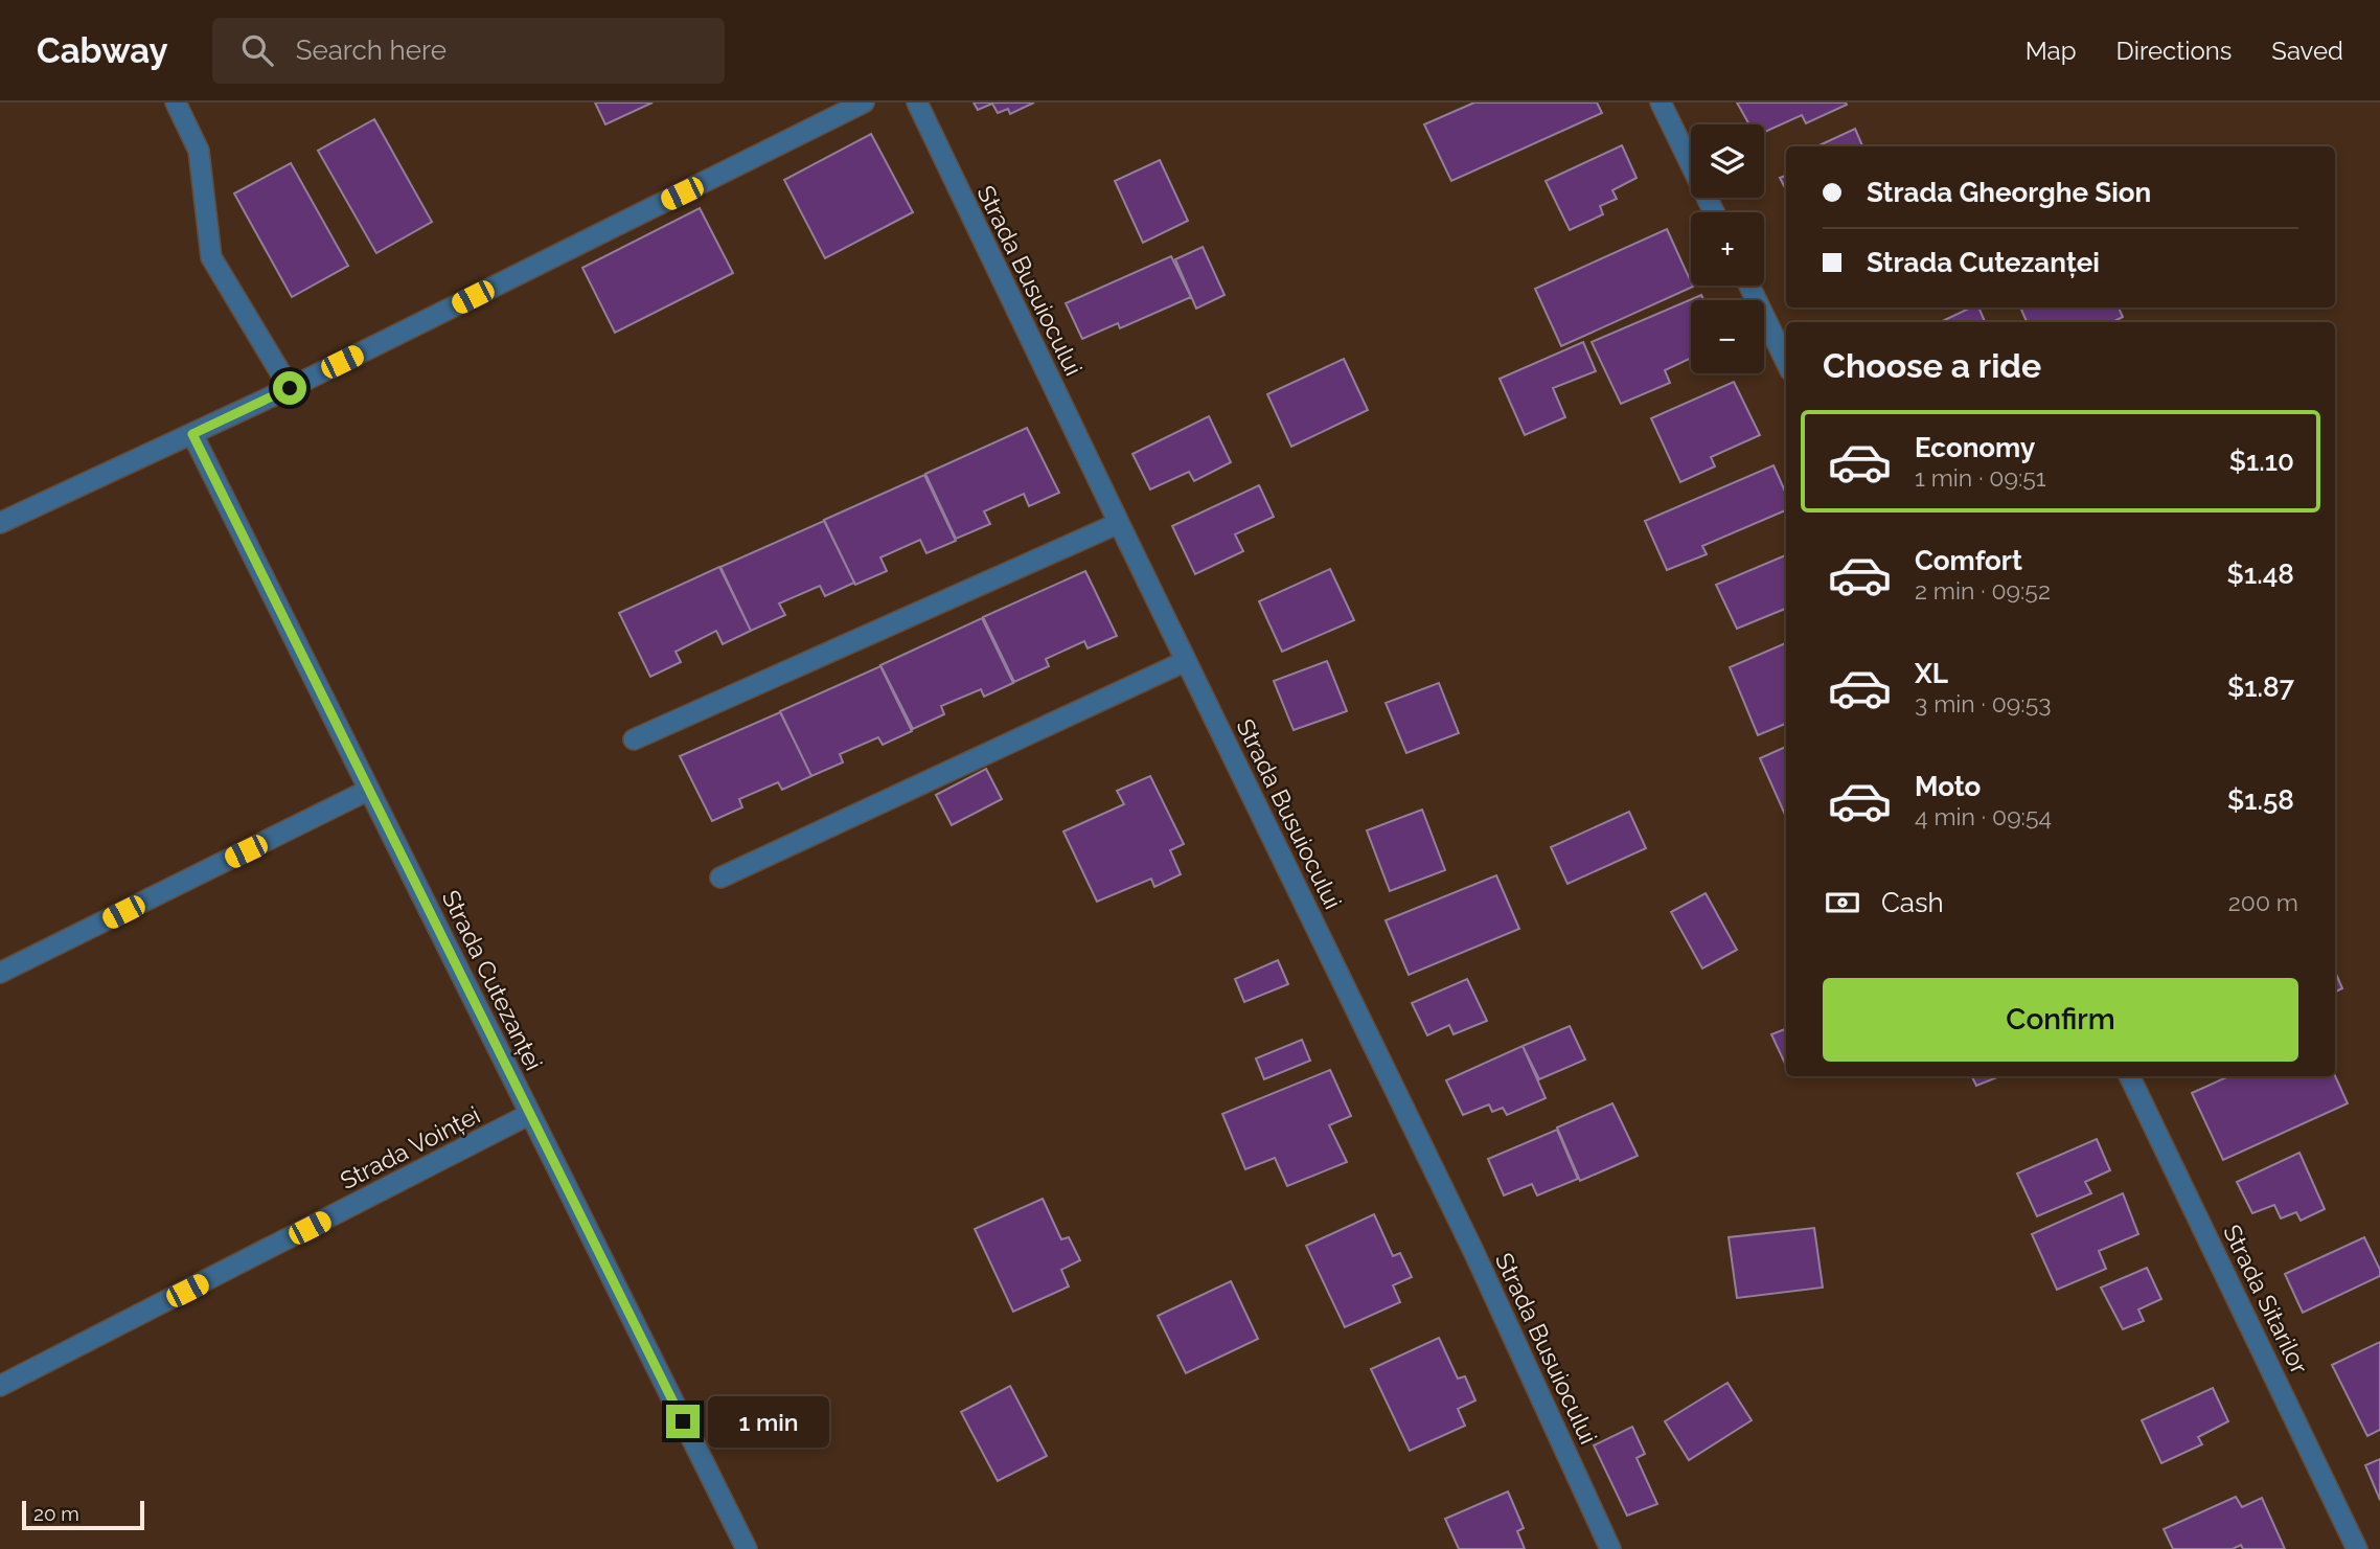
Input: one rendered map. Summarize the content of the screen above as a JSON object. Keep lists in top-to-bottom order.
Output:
{
  "streets": {
    "street": [
      "Strada Busuiocului",
      "Strada Cutezanței",
      "Strada Voinței",
      "Strada Sitarilor"
    ]
  },
  "crossings": [
    ["Strada Cutezanței", "Strada Voinței"]
  ],
  "scale_bar": "20 m",
  "page": {
    "header": "Cabway",
    "search": "Search here",
    "nav": ["Map", "Directions", "Saved"],
    "map_buttons": ["+", "−"],
    "banner": ["Strada Gheorghe Sion", "Strada Cutezanței"],
    "heading": "Choose a ride",
    "list": [
      {
        "name": "Economy",
        "note": "1 min · 09:51",
        "value": "$1.10"
      },
      {
        "name": "Comfort",
        "note": "2 min · 09:52",
        "value": "$1.48"
      },
      {
        "name": "XL",
        "note": "3 min · 09:53",
        "value": "$1.87"
      },
      {
        "name": "Moto",
        "note": "4 min · 09:54",
        "value": "$1.58"
      }
    ],
    "pay": ["Cash", "200 m"],
    "buttons": "Confirm",
    "bubble": "1 min",
    "scale": "20 m"
  }
}
